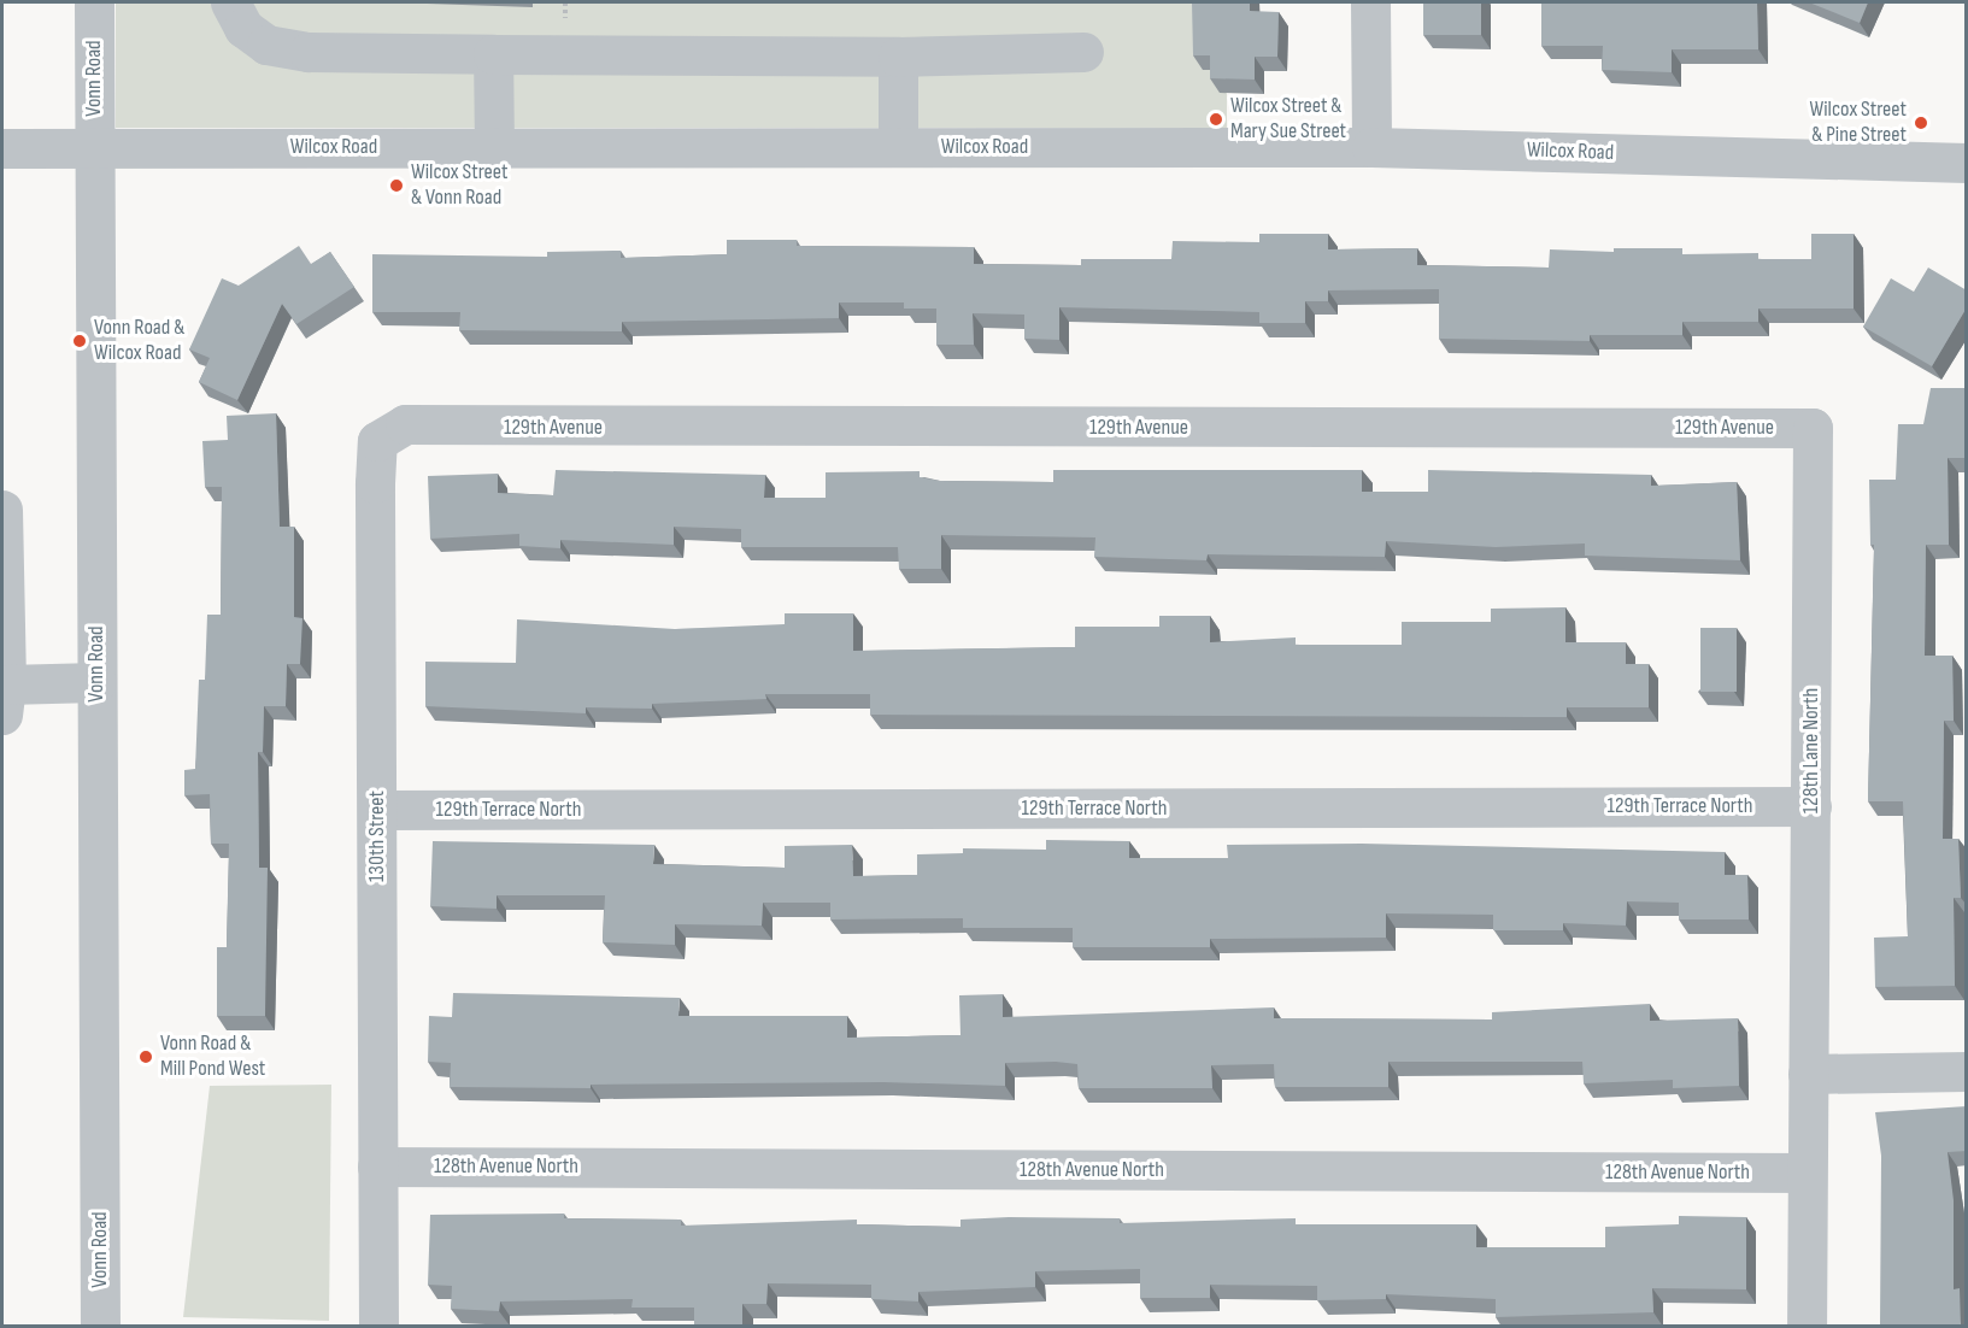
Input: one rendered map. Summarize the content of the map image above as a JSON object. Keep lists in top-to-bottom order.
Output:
{
  "streets": {
    "street": [
      "Vonn Road",
      "Wilcox Road",
      "129th Avenue",
      "128th Lane North",
      "129th Terrace North",
      "130th Street",
      "128th Avenue North"
    ]
  },
  "crossings": [
    ["Vonn Road", "Wilcox Road"],
    ["129th Avenue", "128th Lane North"],
    ["129th Avenue", "130th Street"],
    ["128th Lane North", "129th Terrace North"],
    ["128th Lane North", "128th Avenue North"],
    ["129th Terrace North", "130th Street"],
    ["130th Street", "128th Avenue North"]
  ],
  "places": [
    "Wilcox Street & Mary Sue Street",
    "Wilcox Street & Pine Street",
    "Wilcox Street & Vonn Road",
    "Vonn Road & Wilcox Road",
    "Vonn Road & Mill Pond West"
  ]
}
